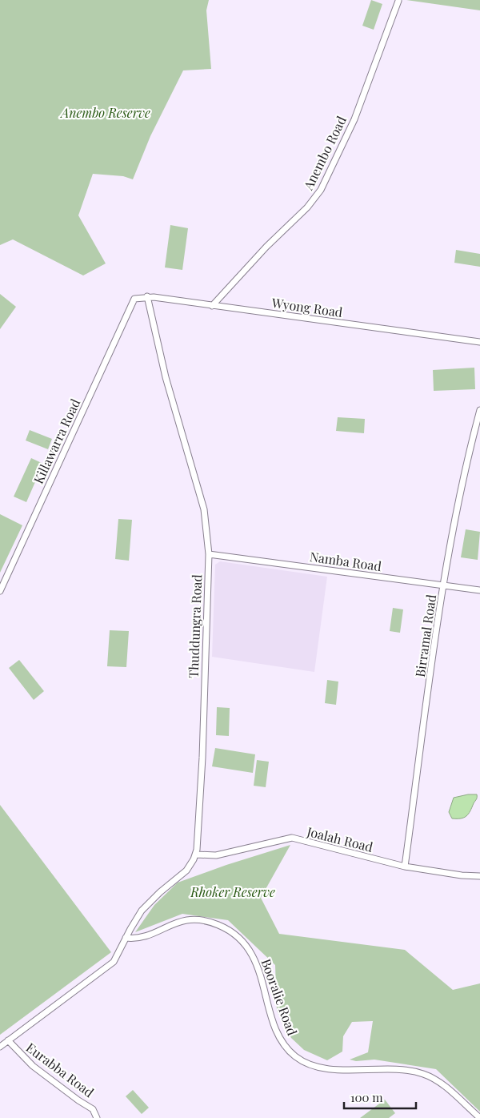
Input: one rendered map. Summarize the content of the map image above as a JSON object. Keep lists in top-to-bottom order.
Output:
{
  "streets": {
    "street": [
      "Anembo Road",
      "Wyong Road",
      "Killawarra Road",
      "Namba Road",
      "Thuddungra Road",
      "Birramal Road",
      "Joalah Road",
      "Booralie Road",
      "Eurabba Road"
    ]
  },
  "crossings": [
    ["Anembo Road", "Wyong Road"],
    ["Wyong Road", "Killawarra Road"],
    ["Wyong Road", "Thuddungra Road"],
    ["Namba Road", "Thuddungra Road"],
    ["Namba Road", "Birramal Road"],
    ["Thuddungra Road", "Joalah Road"],
    ["Thuddungra Road", "Booralie Road"],
    ["Birramal Road", "Joalah Road"]
  ],
  "parks": ["Anembo Reserve", "Rhoker Reserve"],
  "scale_bar": "100 m"
}
